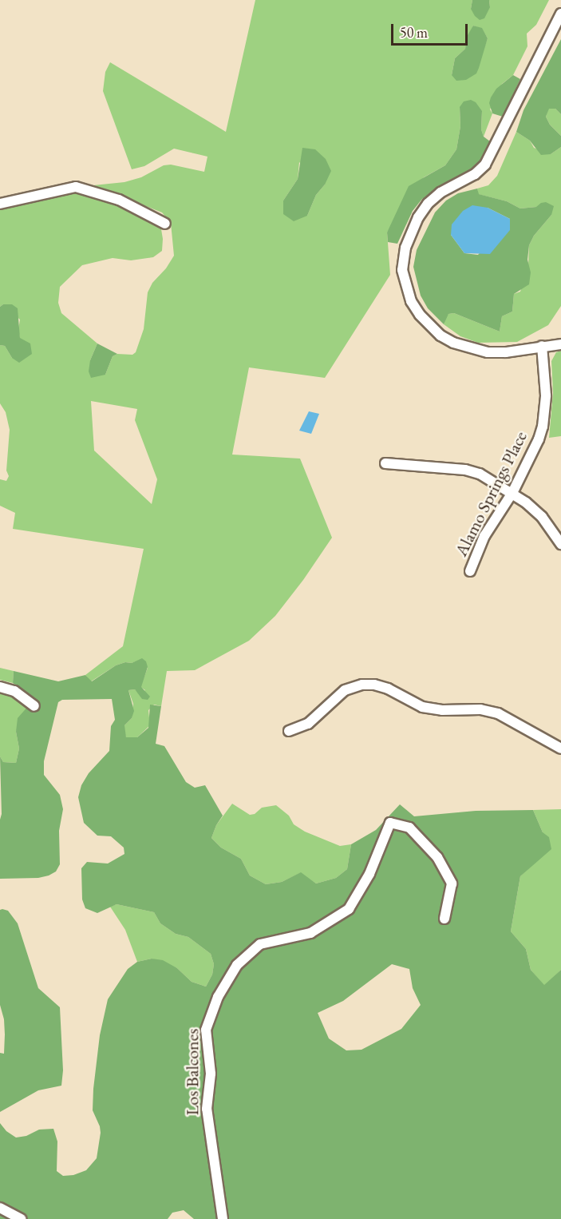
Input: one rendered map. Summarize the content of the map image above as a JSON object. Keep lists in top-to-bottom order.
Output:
{
  "streets": {
    "street": ["Alamo Springs Place", "Los Balcones"]
  },
  "scale_bar": "50 m"
}
